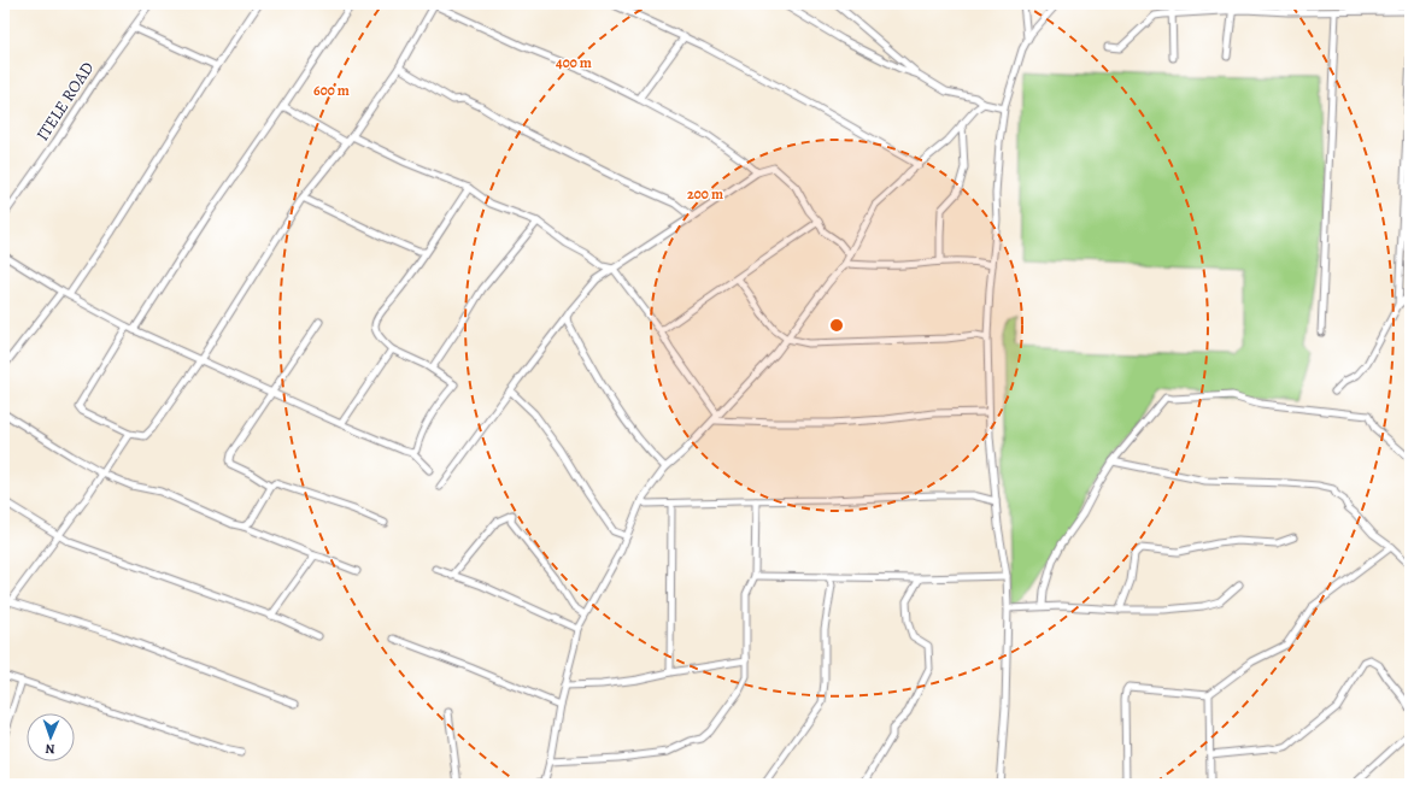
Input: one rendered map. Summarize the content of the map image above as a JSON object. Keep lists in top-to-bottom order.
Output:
{
  "streets": {
    "street": ["ITELE ROAD"]
  },
  "north": "bottom",
  "rings": ["400 m", "600 m", "200 m"]
}
